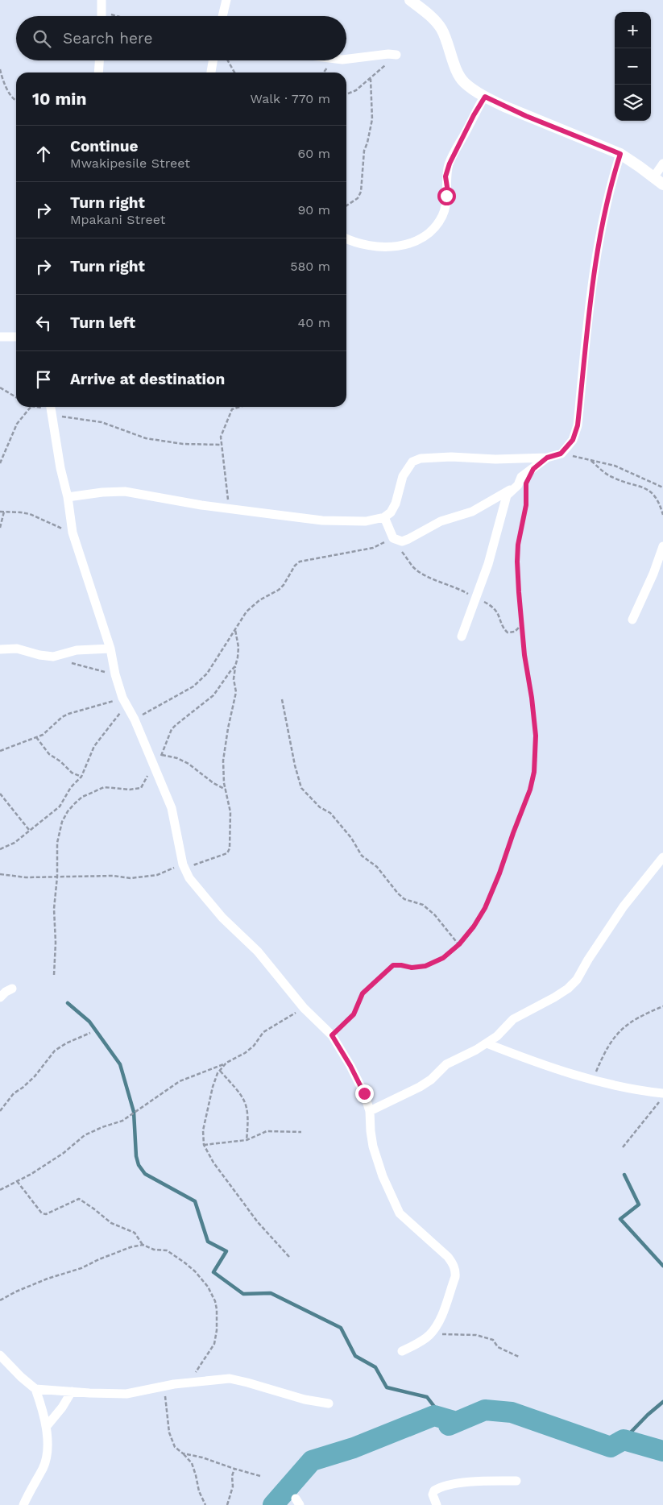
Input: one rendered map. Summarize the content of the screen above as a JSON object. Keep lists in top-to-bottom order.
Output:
{
  "page": {
    "map_buttons": ["+", "−"],
    "search": "Search here",
    "heading": ["10 min", "Walk · 770 m"],
    "list": [
      ["Continue", "Mwakipesile Street", "60 m"],
      ["Turn right", "Mpakani Street", "90 m"],
      ["Turn right", "580 m"],
      ["Turn left", "40 m"],
      "Arrive at destination"
    ]
  }
}
